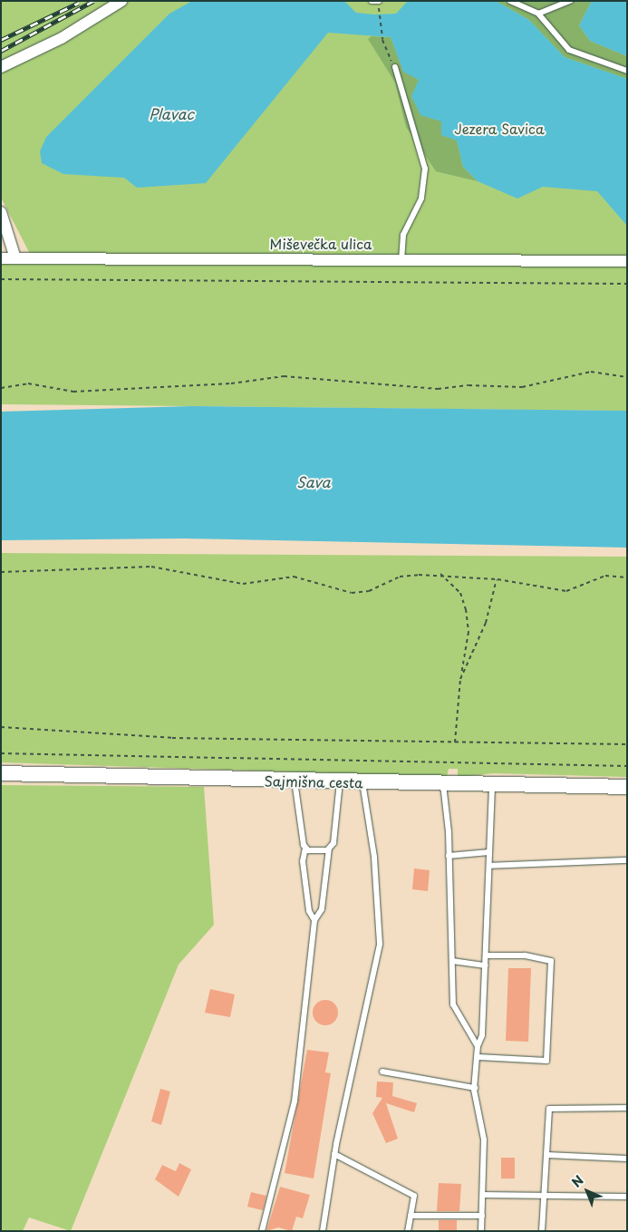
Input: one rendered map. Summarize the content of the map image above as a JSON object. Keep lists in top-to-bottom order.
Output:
{
  "streets": {
    "street": ["Miševečka ulica", "Sajmišna cesta"]
  },
  "water": ["Plavac", "Sava"],
  "parks": ["Jezera Savica"],
  "north": "top left"
}
